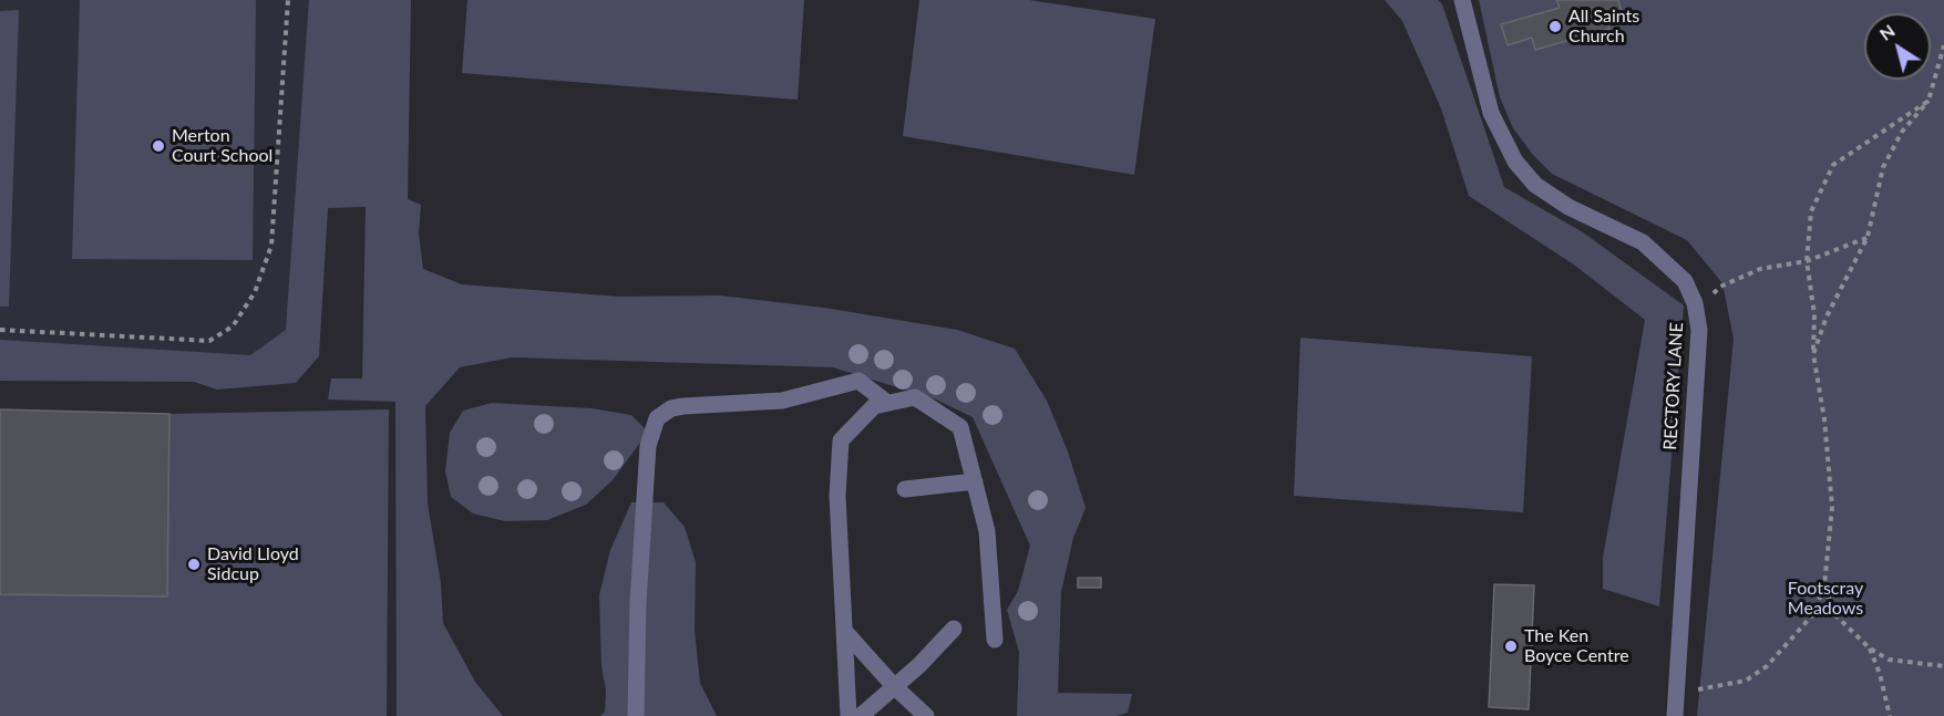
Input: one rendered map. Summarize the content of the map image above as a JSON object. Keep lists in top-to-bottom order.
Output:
{
  "streets": {
    "street": ["RECTORY LANE"]
  },
  "parks": ["Footscray Meadows"],
  "places": [
    "All Saints Church",
    "Merton Court School",
    "David Lloyd Sidcup",
    "The Ken Boyce Centre"
  ],
  "north": "top left"
}
